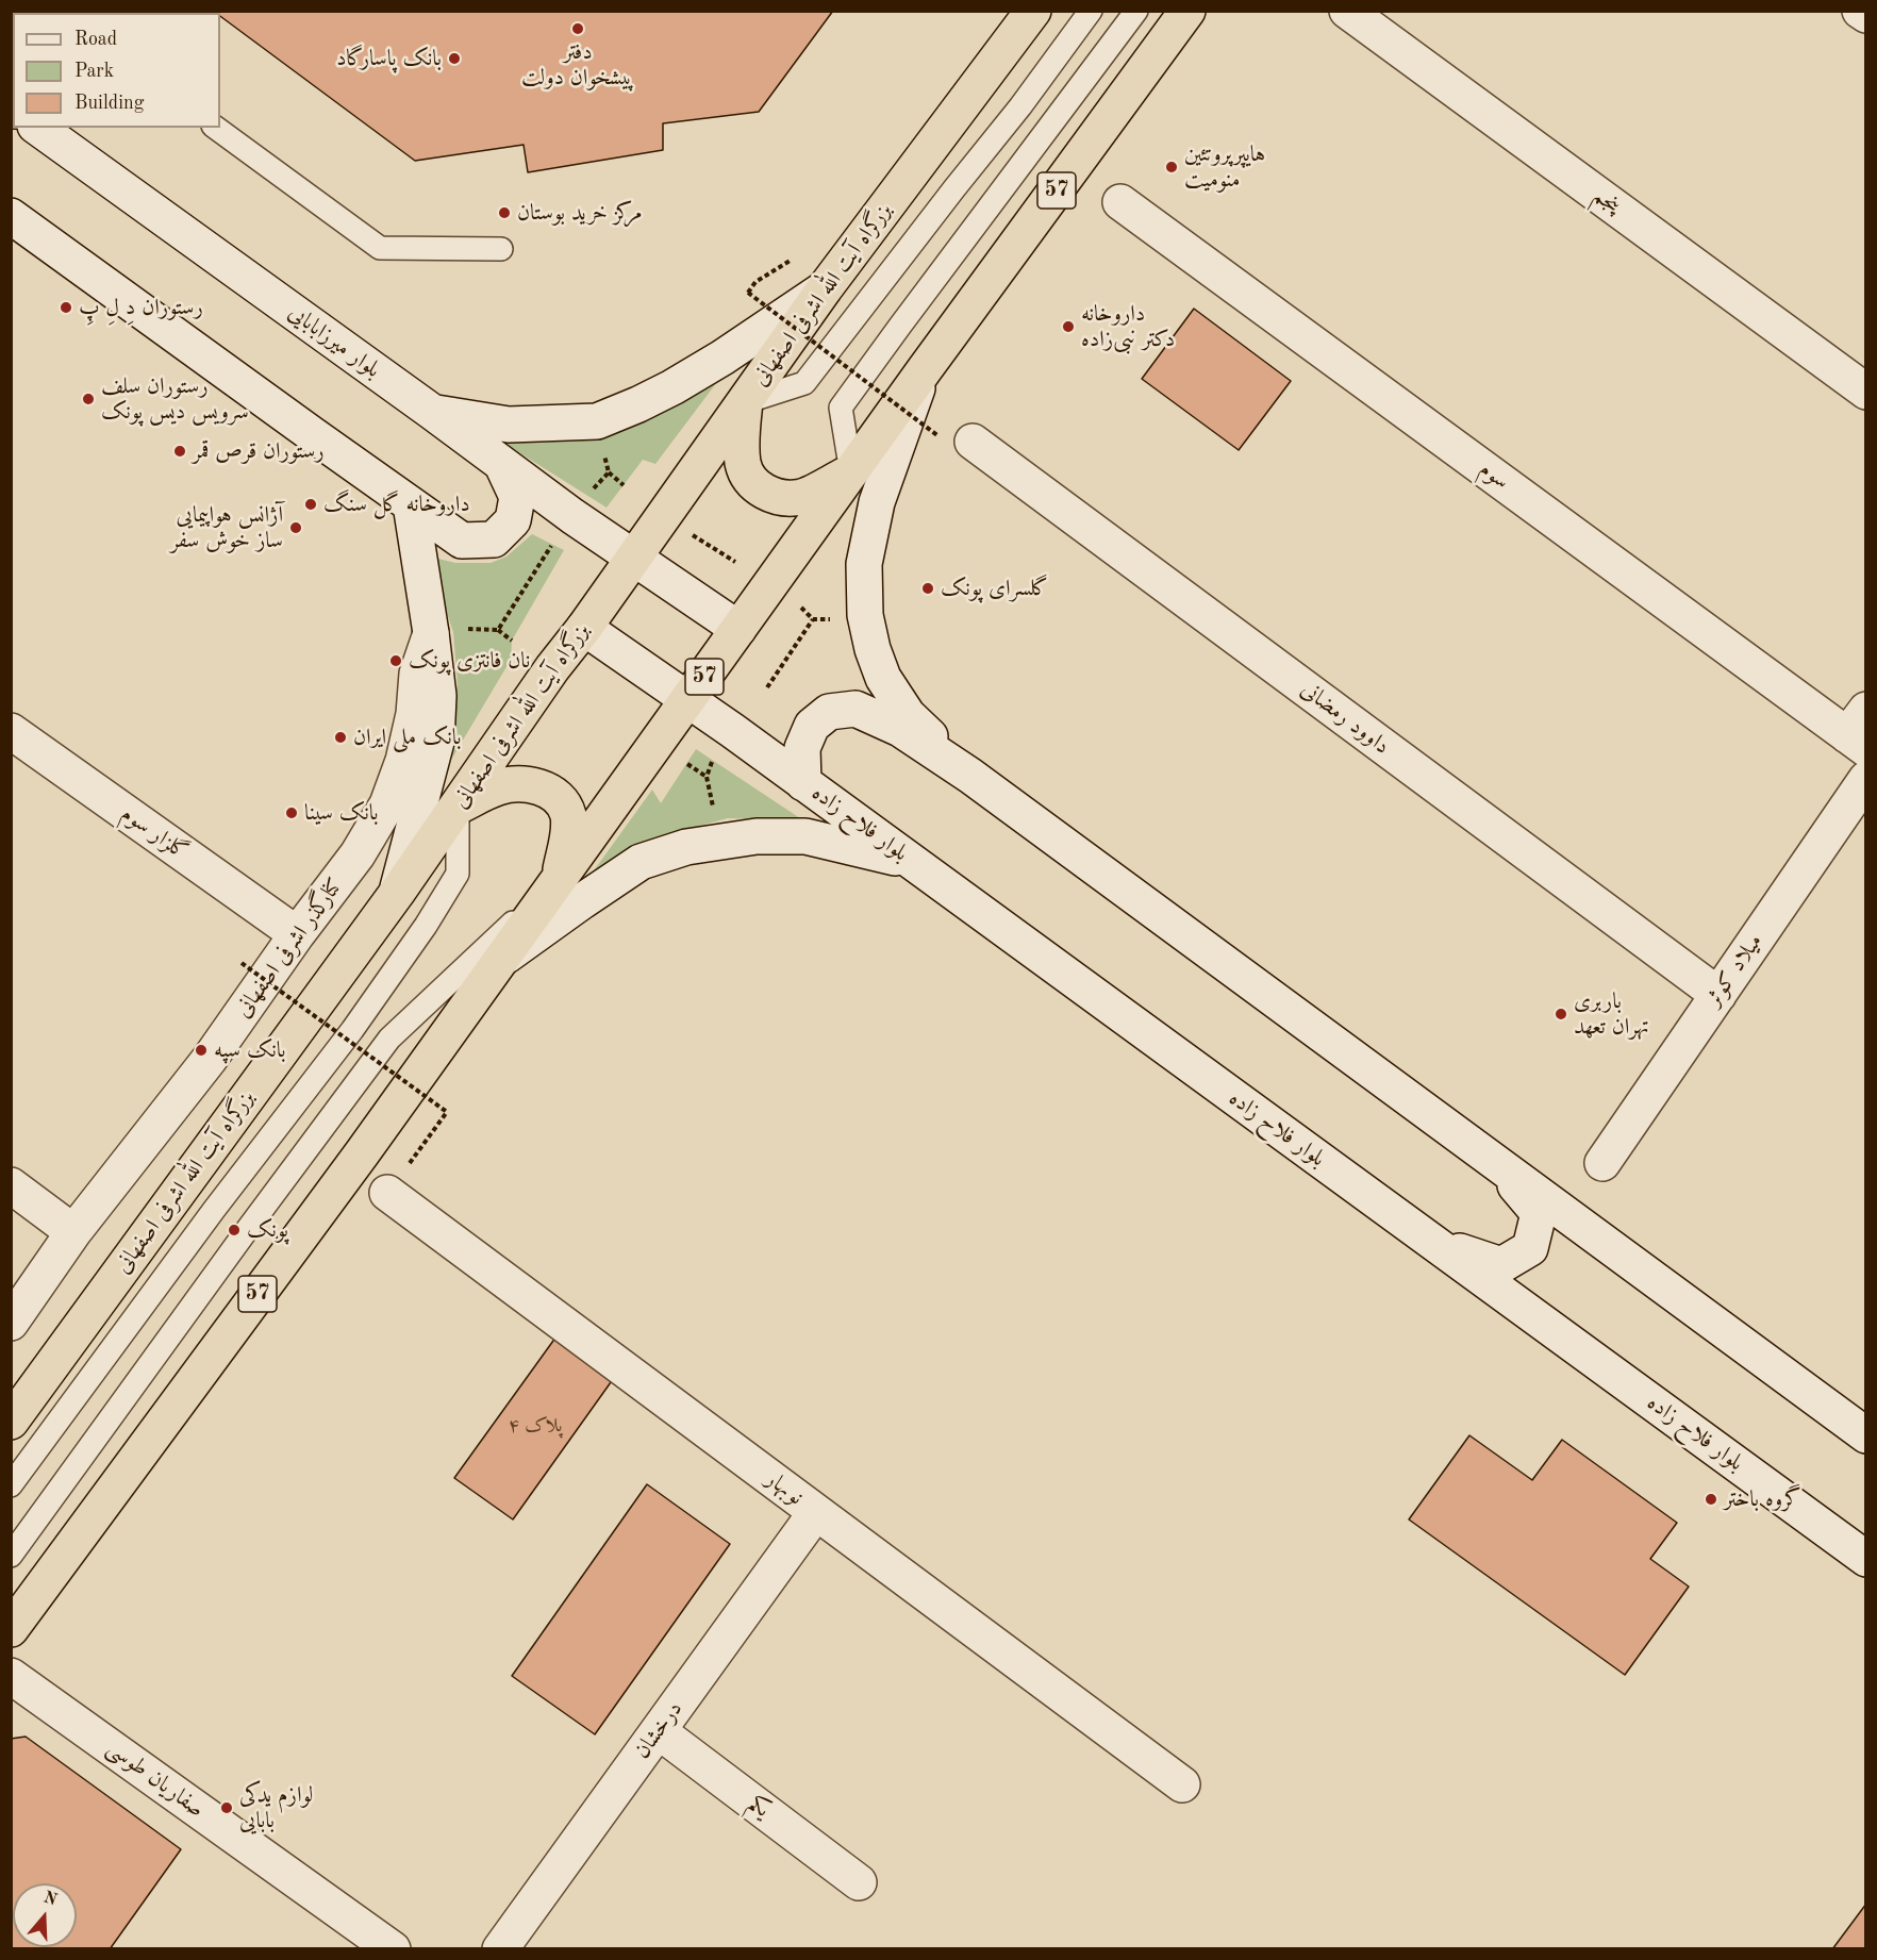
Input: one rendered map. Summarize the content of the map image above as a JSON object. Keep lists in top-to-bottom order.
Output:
{
  "streets": {
    "highway": ["57", "بزرگراه آیت الله اشرفی اصفهانی"],
    "street": [
      "پنجم",
      "بلوار میرزابابایی",
      "سوم",
      "داوود رمضانی",
      "بلوار فلاح زاده",
      "گلزار سوم",
      "کنارگذر اشرفی اصفهانی",
      "میلاد کوثر",
      "نوبهار",
      "درخشان",
      "صفاریان طوسی",
      "یکم"
    ]
  },
  "crossings": [
    ["57", "بلوار میرزابابایی"],
    ["57", "بلوار فلاح زاده"],
    ["بزرگراه آیت الله اشرفی اصفهانی", "بلوار میرزابابایی"],
    ["بزرگراه آیت الله اشرفی اصفهانی", "بلوار فلاح زاده"],
    ["داوود رمضانی", "میلاد کوثر"],
    ["گلزار سوم", "کنارگذر اشرفی اصفهانی"],
    ["نوبهار", "درخشان"],
    ["درخشان", "یکم"]
  ],
  "places": [
    "دفتر پیشخوان دولت",
    "بانک پاسارگاد",
    "هایپرپروتئین منومیت",
    "مرکز خرید بوستان",
    "رستوران دِ لِ پِ",
    "داروخانه دکتر نبی‌زاده",
    "رستوران سلف سرویس دیس پونک",
    "رستوران قرص قمر",
    "داروخانه گل سنگ",
    "آژانس هواپیمایی ساز خوش سفر",
    "گلسرای پونک",
    "نان فانتزی پونک",
    "بانک ملی ایران",
    "بانک سینا",
    "باربری تهران تعهد",
    "بانک سپه",
    "پونک",
    "گروه باختر",
    "لوازم یدکی بابایی"
  ],
  "house_numbers": ["پلاک ۴"],
  "legend": ["Road", "Park", "Building"],
  "north": "top"
}
